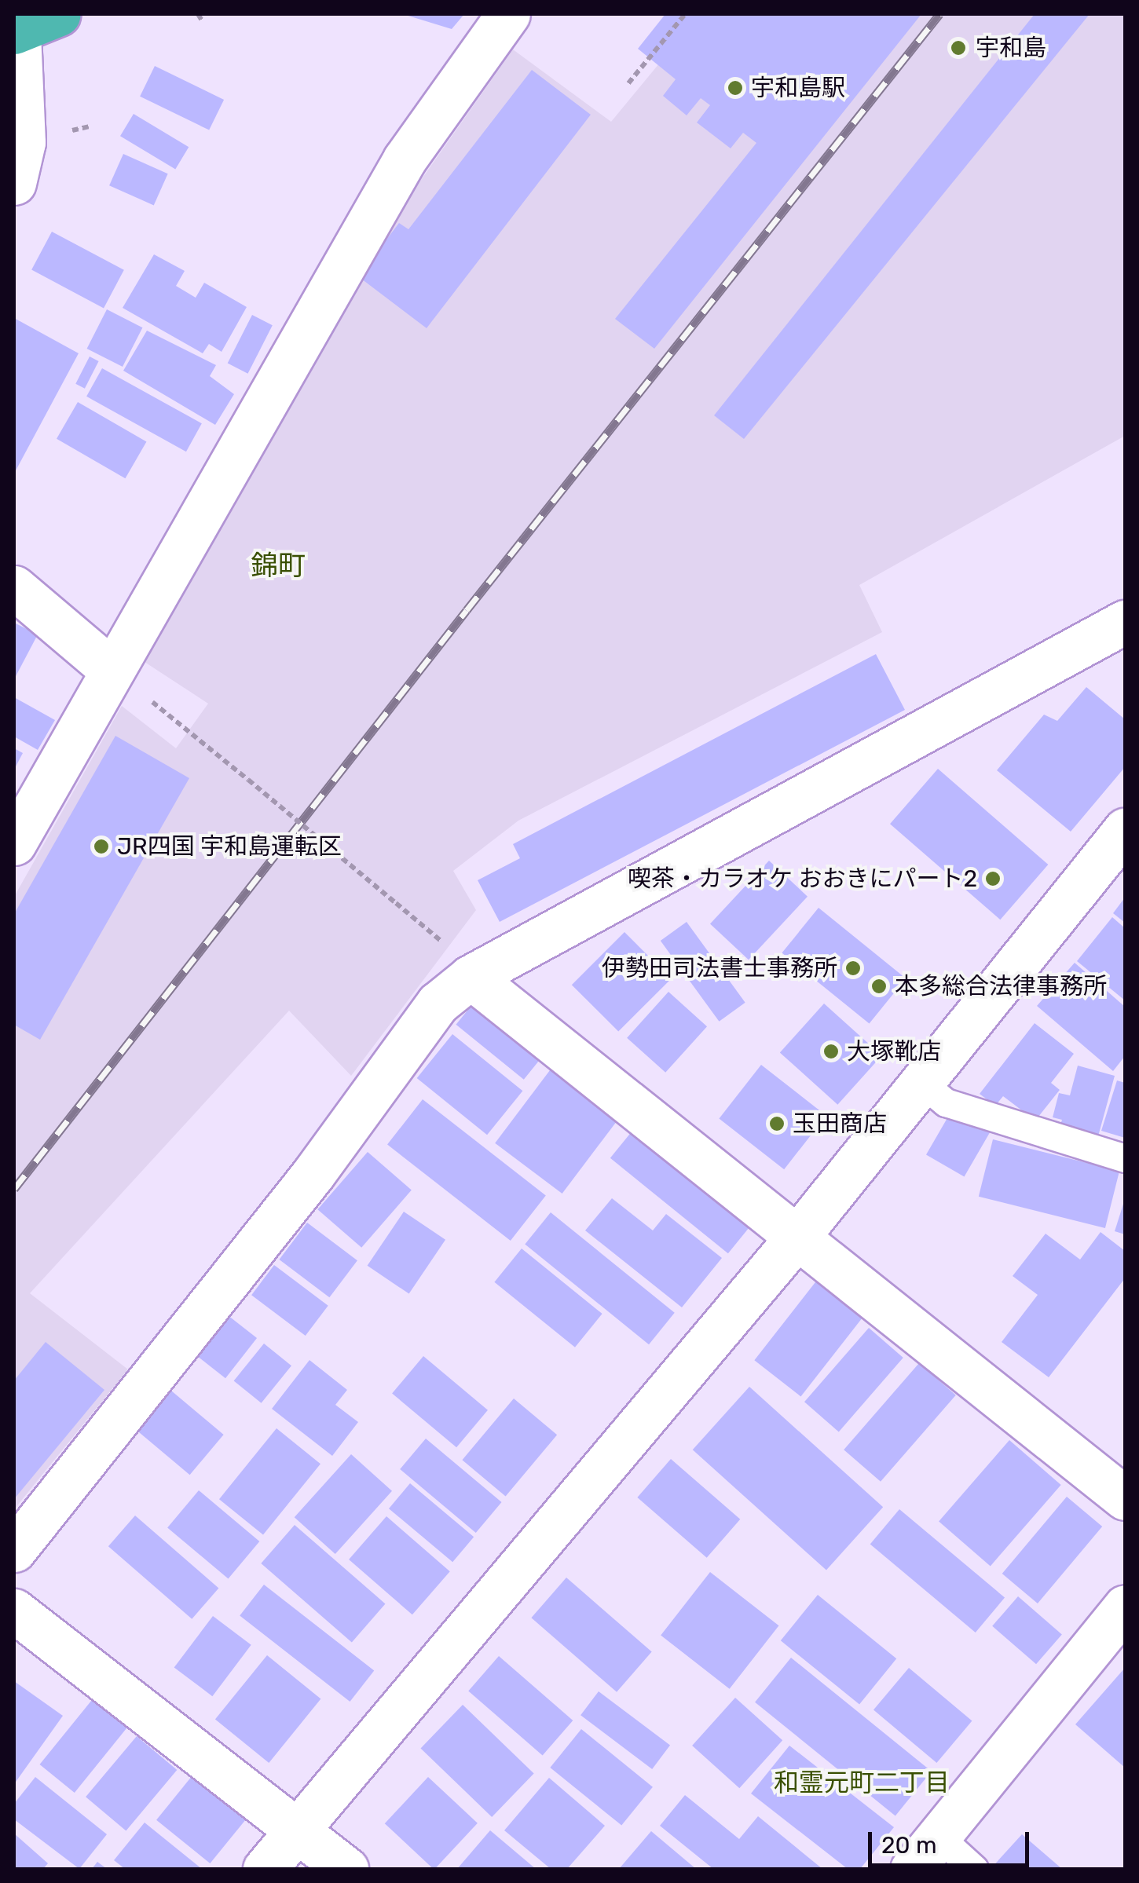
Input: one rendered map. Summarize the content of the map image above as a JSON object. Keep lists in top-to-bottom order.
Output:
{
  "districts": ["錦町", "和霊元町二丁目"],
  "places": [
    "宇和島",
    "宇和島駅",
    "JR四国 宇和島運転区",
    "喫茶・カラオケ おおきにパート2",
    "伊勢田司法書士事務所",
    "本多総合法律事務所",
    "大塚靴店",
    "玉田商店"
  ],
  "scale_bar": "20 m"
}
